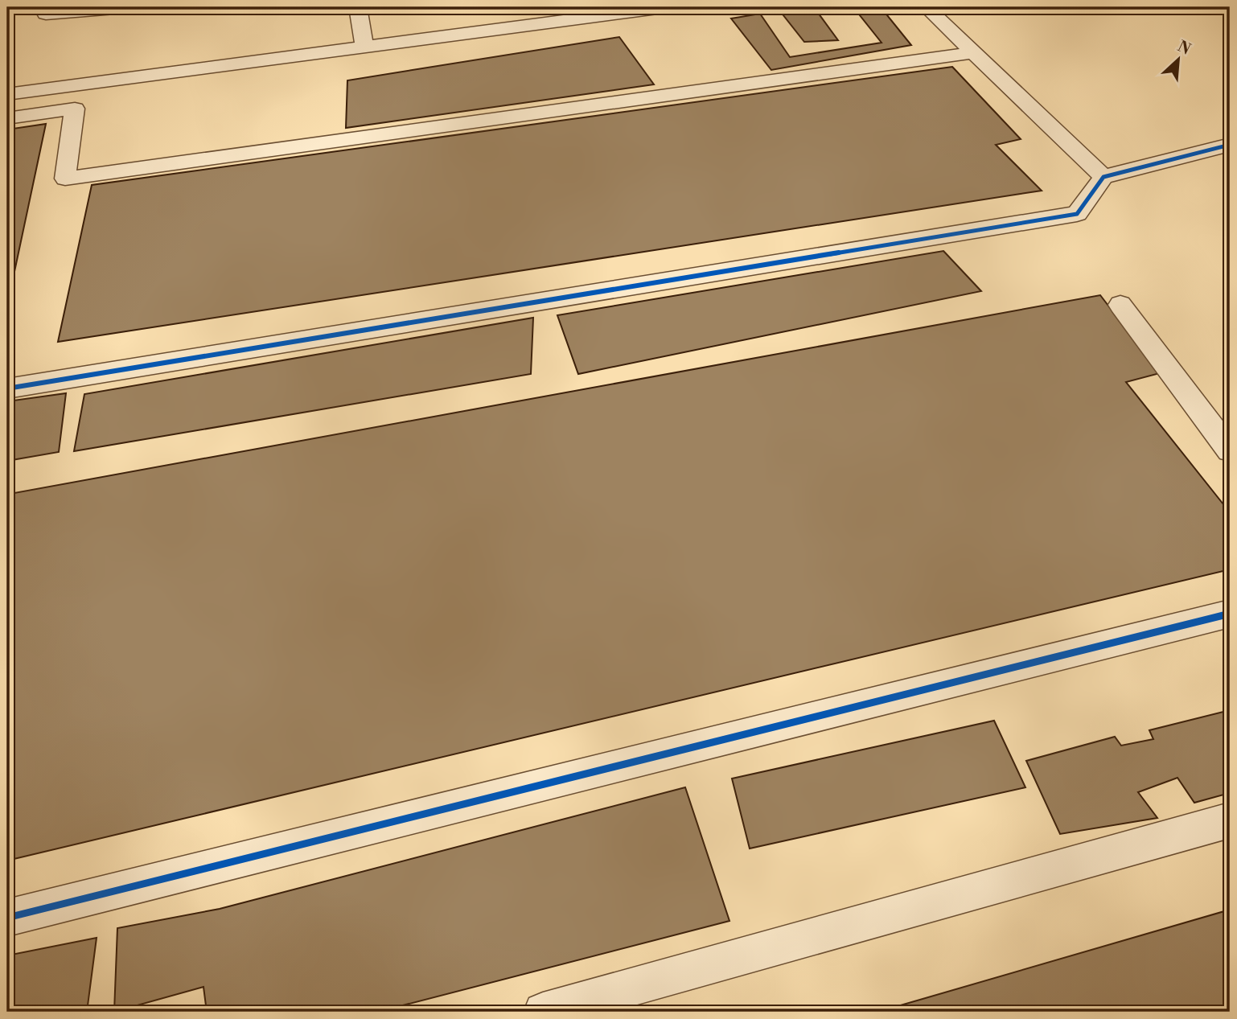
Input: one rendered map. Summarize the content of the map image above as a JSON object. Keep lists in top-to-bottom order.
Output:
{
  "north": "top right"
}
